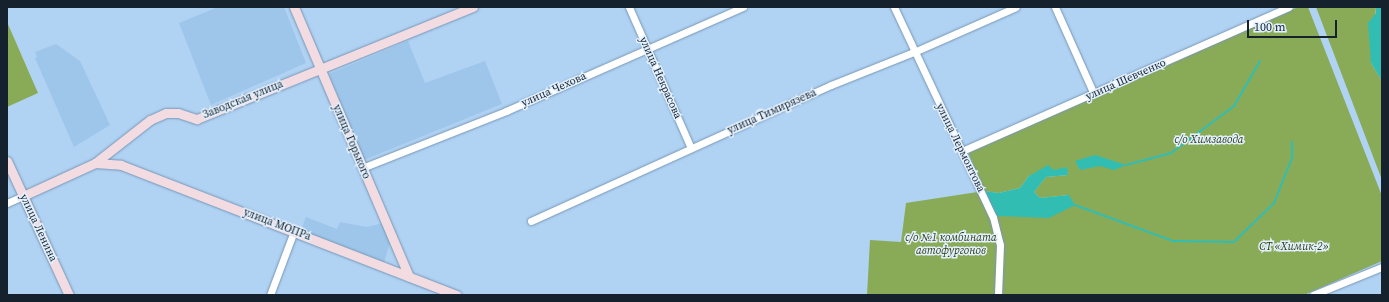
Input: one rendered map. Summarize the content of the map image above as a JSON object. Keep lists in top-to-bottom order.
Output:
{
  "streets": {
    "street": [
      "улица Некрасова",
      "улица Шевченко",
      "улица Чехова",
      "Заводская улица",
      "улица Тимирязева",
      "улица Горького",
      "улица Лермонтова",
      "улица МОПРа",
      "улица Ленина"
    ]
  },
  "crossings": [
    ["улица Некрасова", "улица Чехова"],
    ["улица Некрасова", "улица Тимирязева"],
    ["улица Шевченко", "улица Лермонтова"],
    ["улица Чехова", "улица Горького"],
    ["Заводская улица", "улица Горького"],
    ["Заводская улица", "улица МОПРа"],
    ["Заводская улица", "улица Ленина"],
    ["улица Тимирязева", "улица Лермонтова"],
    ["улица Горького", "улица МОПРа"]
  ],
  "parks": ["с/о Химзавода", "с/о №1 комбината автофургонов", "СТ «Химик-2»"],
  "scale_bar": "100 m"
}
